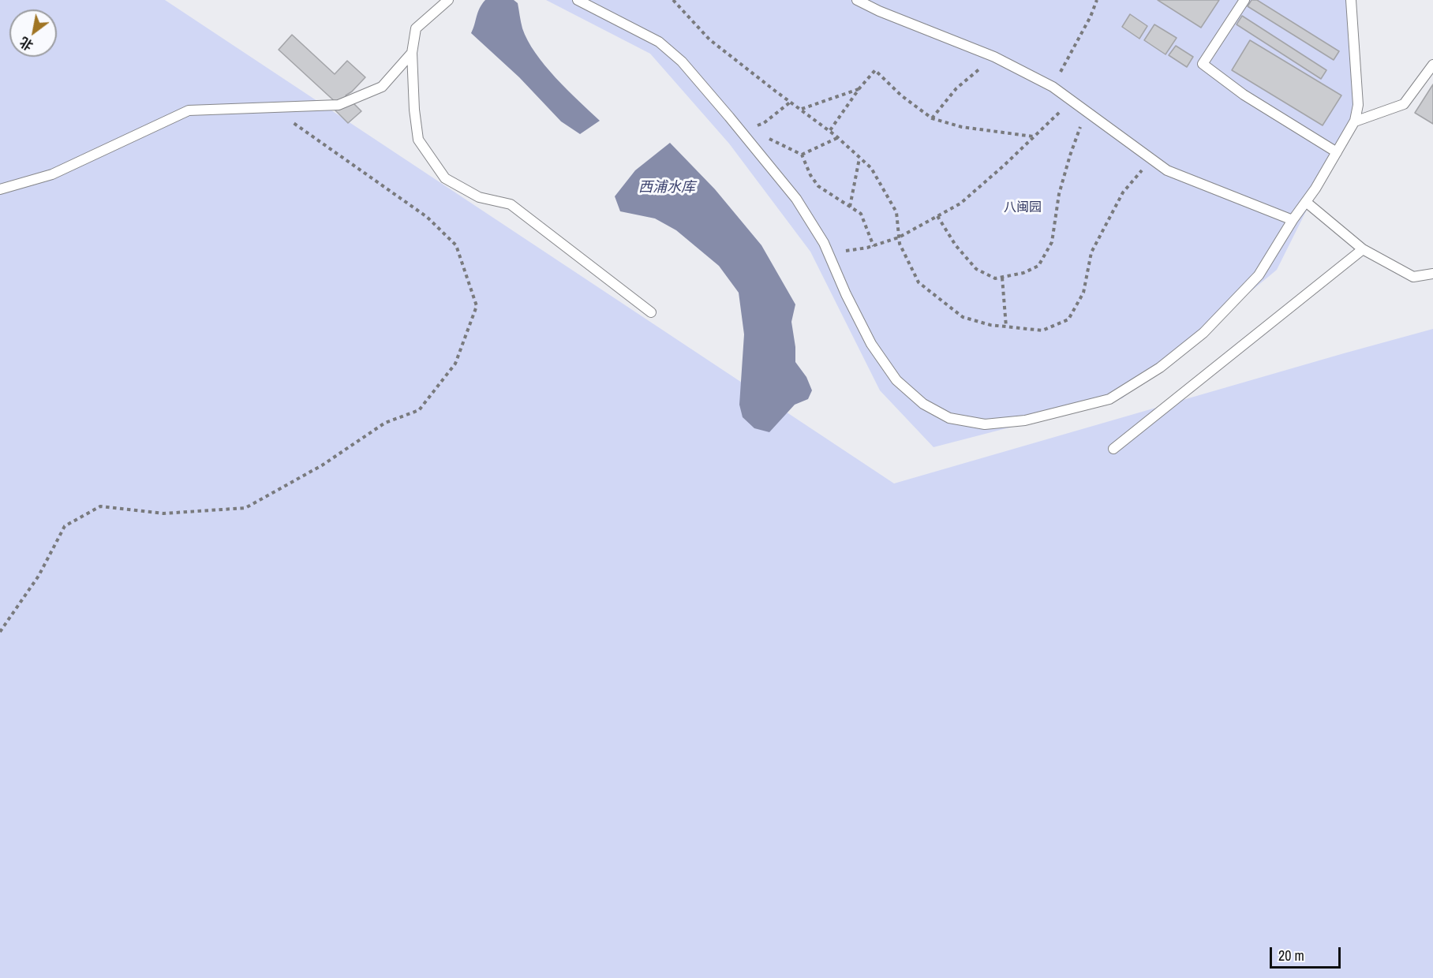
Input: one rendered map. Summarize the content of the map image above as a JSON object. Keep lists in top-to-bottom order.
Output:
{
  "water": ["西浦水库"],
  "parks": ["八闽园"],
  "scale_bar": "20 m",
  "north": "bottom left"
}
